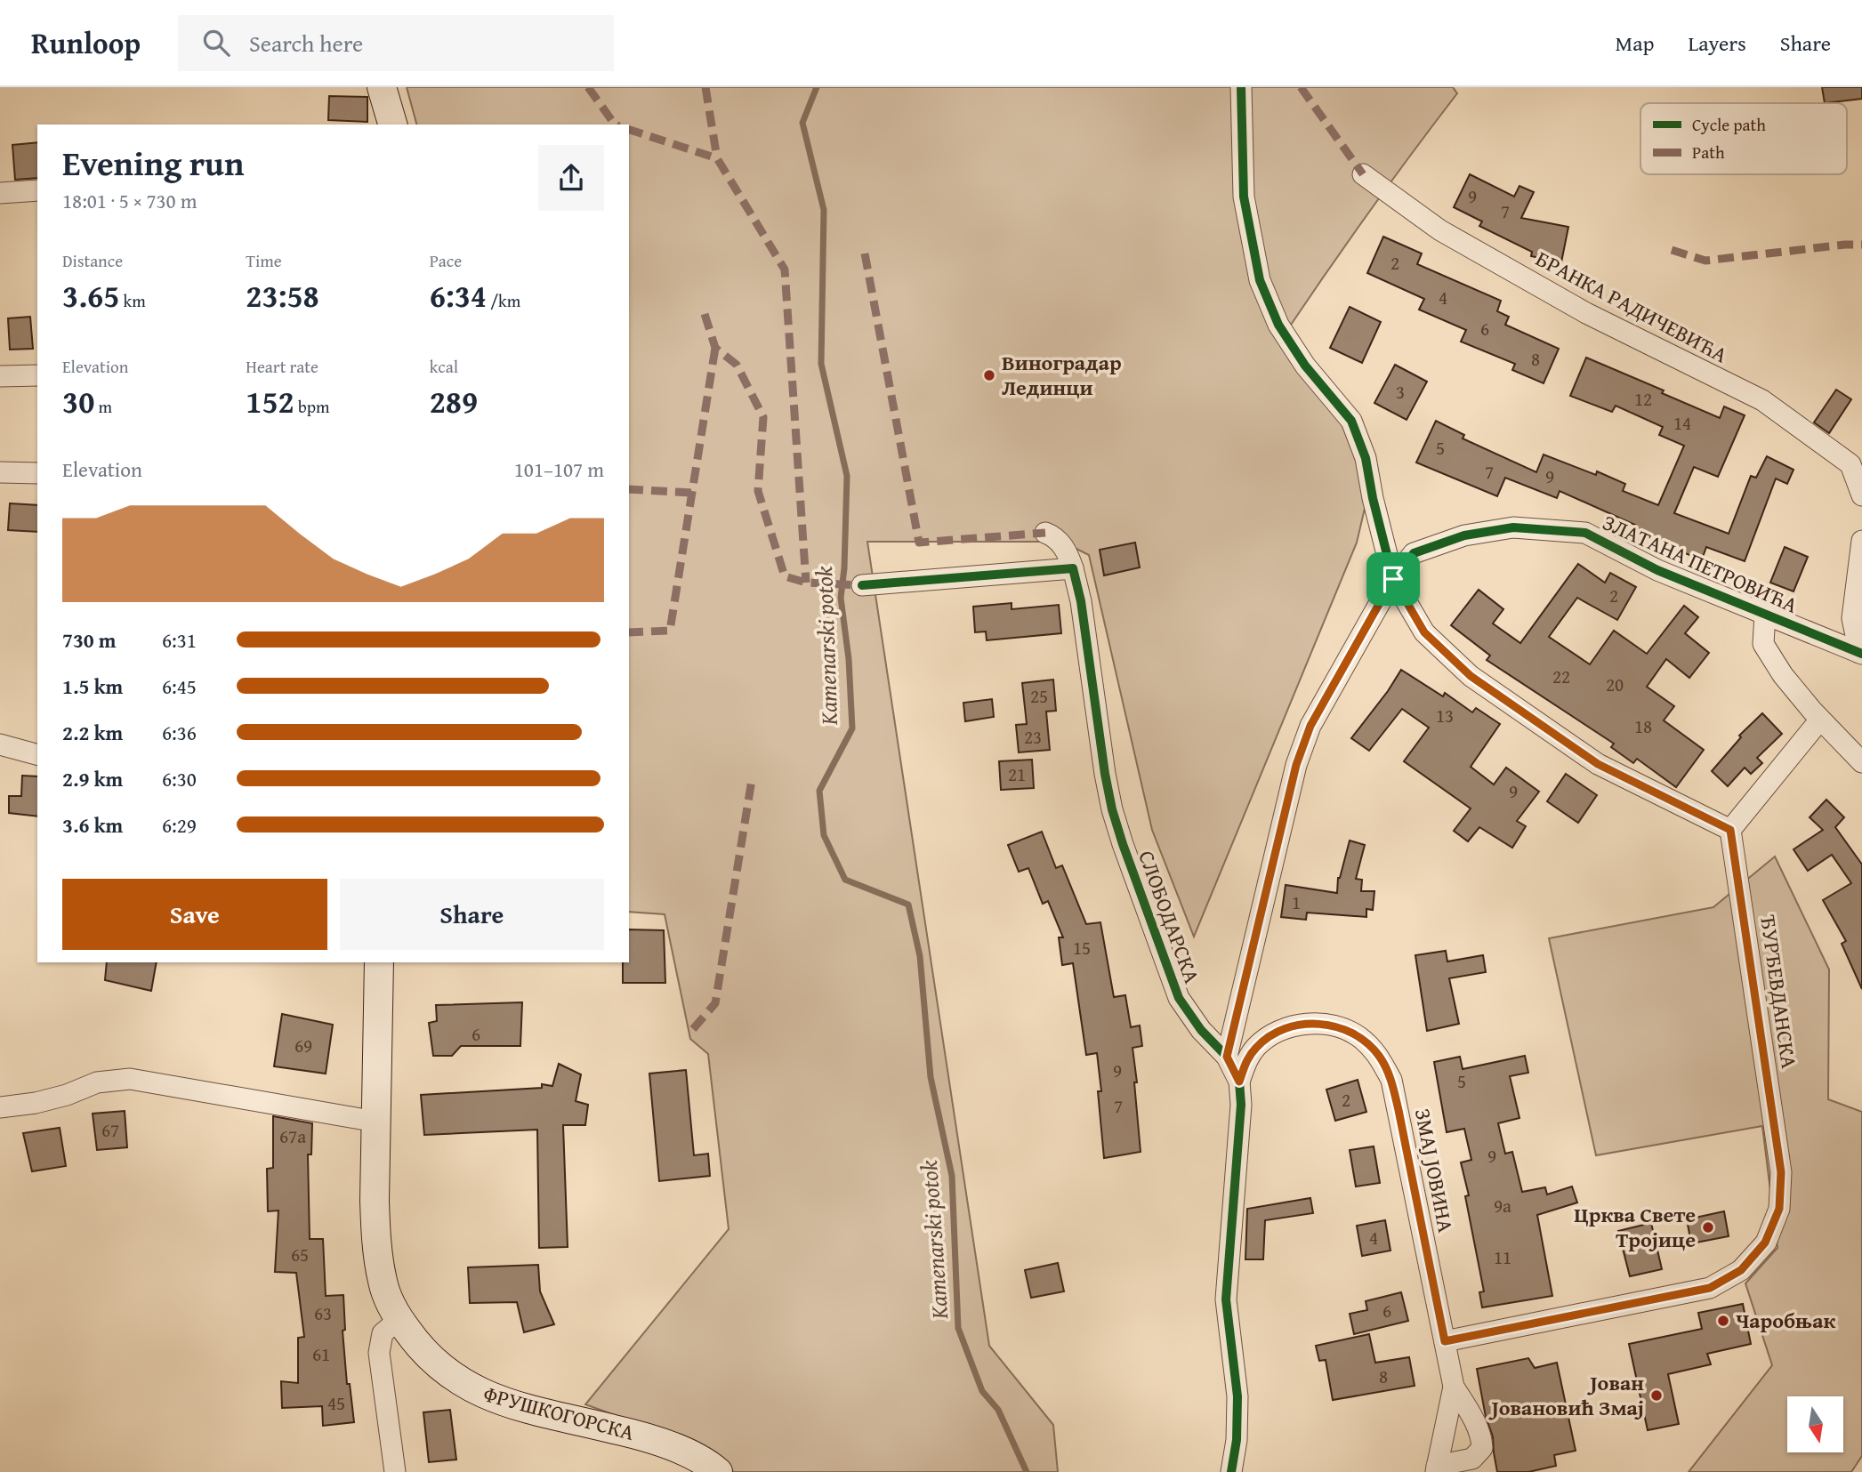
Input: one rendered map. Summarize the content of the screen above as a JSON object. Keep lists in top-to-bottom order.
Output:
{
  "streets": {
    "street": [
      "БРАНКА РАДИЧЕВИЋА",
      "ЗЛАТАНА ПЕТРОВИЋА",
      "СЛОБОДАРСКА",
      "ЂУРЂЕВДАНСКА",
      "ЗМАЈ ЈОВИНА",
      "ФРУШКОГОРСКА"
    ]
  },
  "crossings": [
    ["ЗЛАТАНА ПЕТРОВИЋА", "СЛОБОДАРСКА"],
    ["СЛОБОДАРСКА", "ЗМАЈ ЈОВИНА"],
    ["ЂУРЂЕВДАНСКА", "ЗМАЈ ЈОВИНА"]
  ],
  "water": ["Kamenarski potok"],
  "places": [
    "Виноградар Лединци",
    "Црква Свете Тројице",
    "Чаробњак",
    "Јован Јовановић Змај"
  ],
  "house_numbers": [
    "9",
    "7",
    "2",
    "4",
    "6",
    "8",
    "3",
    "12",
    "14",
    "5",
    "7",
    "9",
    "2",
    "22",
    "20",
    "25",
    "13",
    "18",
    "23",
    "21",
    "9",
    "1",
    "15",
    "6",
    "69",
    "9",
    "5",
    "2",
    "7",
    "67",
    "67a",
    "9",
    "9a",
    "4",
    "65",
    "11",
    "6",
    "63",
    "61",
    "8",
    "45"
  ],
  "legend": ["Cycle path", "Path"],
  "north": "bottom",
  "page": {
    "header": "Runloop",
    "search": "Search here",
    "nav": ["Map", "Layers", "Share"],
    "heading": ["Evening run", "18:01 · 5 × 730 m"],
    "stats": [
      ["Distance", "3.65 km"],
      ["Time", "23:58"],
      ["Pace", "6:34 /km"],
      ["Elevation", "30 m"],
      ["Heart rate", "152 bpm"],
      ["kcal", "289"]
    ],
    "chart": ["Elevation", "101–107 m"],
    "list": [
      {
        "name": "730 m",
        "note": "6:31"
      },
      {
        "name": "1.5 km",
        "note": "6:45"
      },
      {
        "name": "2.2 km",
        "note": "6:36"
      },
      {
        "name": "2.9 km",
        "note": "6:30"
      },
      {
        "name": "3.6 km",
        "note": "6:29"
      }
    ],
    "buttons": ["Save", "Share"]
  }
}
